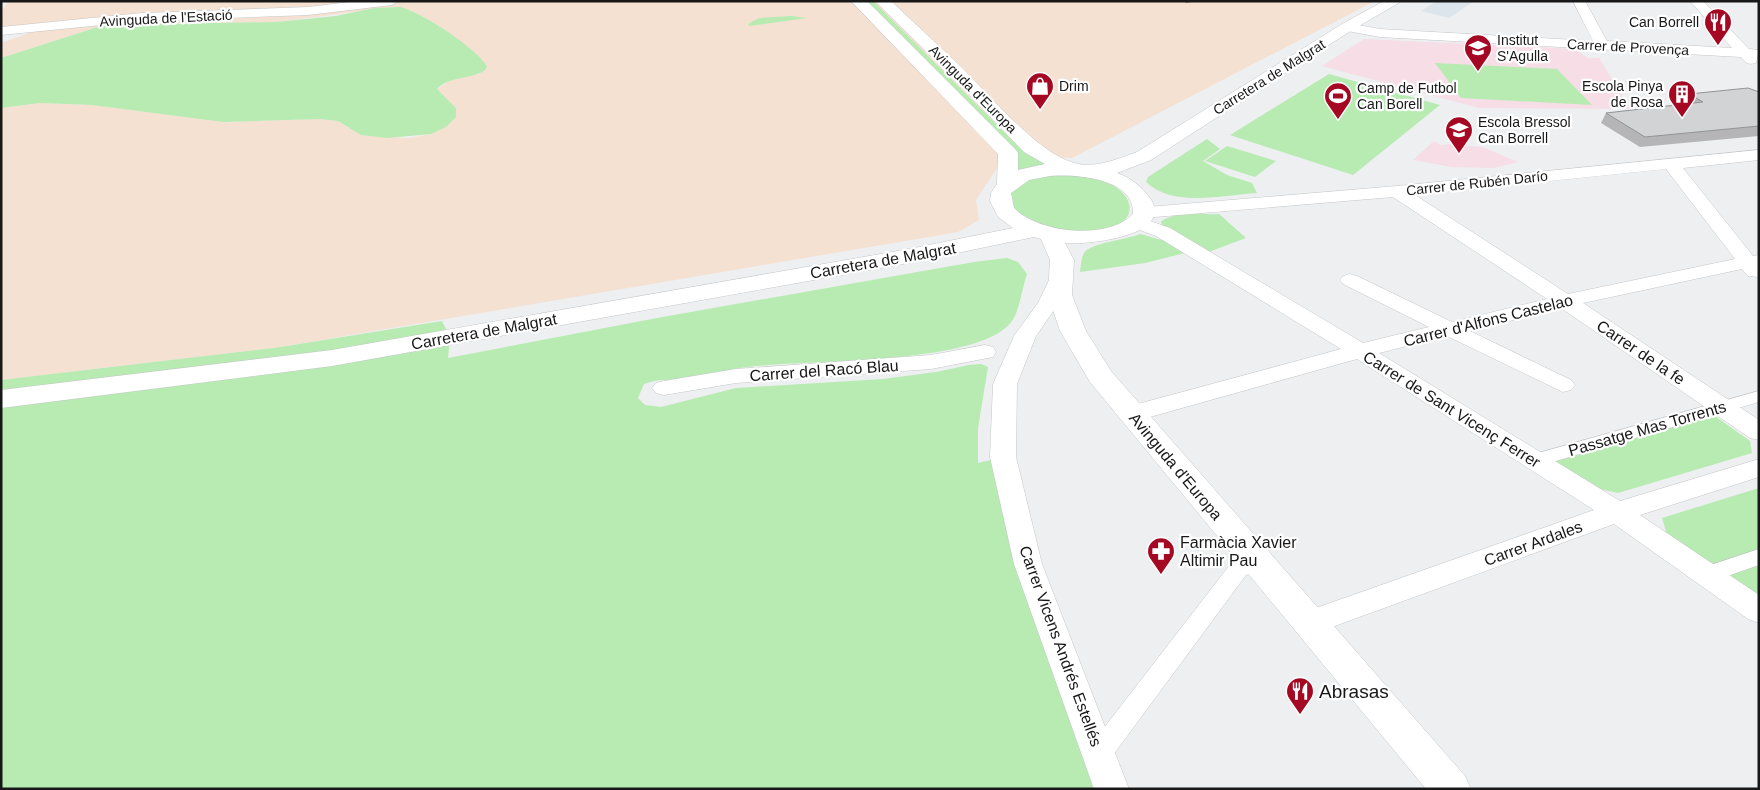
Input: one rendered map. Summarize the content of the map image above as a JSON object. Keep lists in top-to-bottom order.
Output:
{
  "streets": {
    "street": [
      "Avinguda de l'Estació",
      "Carrer de Provença",
      "Carretera de Malgrat",
      "Avinguda d'Europa",
      "Carrer de Rubén Darío",
      "Carrer d'Alfons Castelao",
      "Carrer de la fe",
      "Carrer del Racó Blau",
      "Carrer de Sant Vicenç Ferrer",
      "Passatge Mas Torrents",
      "Carrer Ardales",
      "Carrer Vicens Andrés Estellés"
    ]
  },
  "crossings": [
    ["Carrer de Provença", "Carretera de Malgrat"],
    ["Carretera de Malgrat", "Avinguda d'Europa"],
    ["Carretera de Malgrat", "Carrer de Rubén Darío"],
    ["Carretera de Malgrat", "Carrer de Sant Vicenç Ferrer"],
    ["Avinguda d'Europa", "Carrer d'Alfons Castelao"],
    ["Avinguda d'Europa", "Carrer Ardales"],
    ["Avinguda d'Europa", "Carrer Vicens Andrés Estellés"],
    ["Carrer de Rubén Darío", "Carrer de la fe"],
    ["Carrer de Rubén Darío", "Carrer de Sant Vicenç Ferrer"],
    ["Carrer d'Alfons Castelao", "Carrer de la fe"],
    ["Carrer d'Alfons Castelao", "Carrer de Sant Vicenç Ferrer"],
    ["Carrer de la fe", "Passatge Mas Torrents"],
    ["Carrer del Racó Blau", "Carrer Vicens Andrés Estellés"],
    ["Carrer de Sant Vicenç Ferrer", "Passatge Mas Torrents"],
    ["Carrer de Sant Vicenç Ferrer", "Carrer Ardales"]
  ],
  "places": {
    "restaurant": ["Can Borrell", "Abrasas"],
    "school or university": ["Institut S'Agulla", "Escola Bressol Can Borrell"],
    "shop": ["Drim"],
    "building": ["Escola Pinya de Rosa"],
    "sports": ["Camp de Futbol Can Borell"],
    "pharmacy": ["Farmàcia Xavier Altimir Pau"]
  }
}
